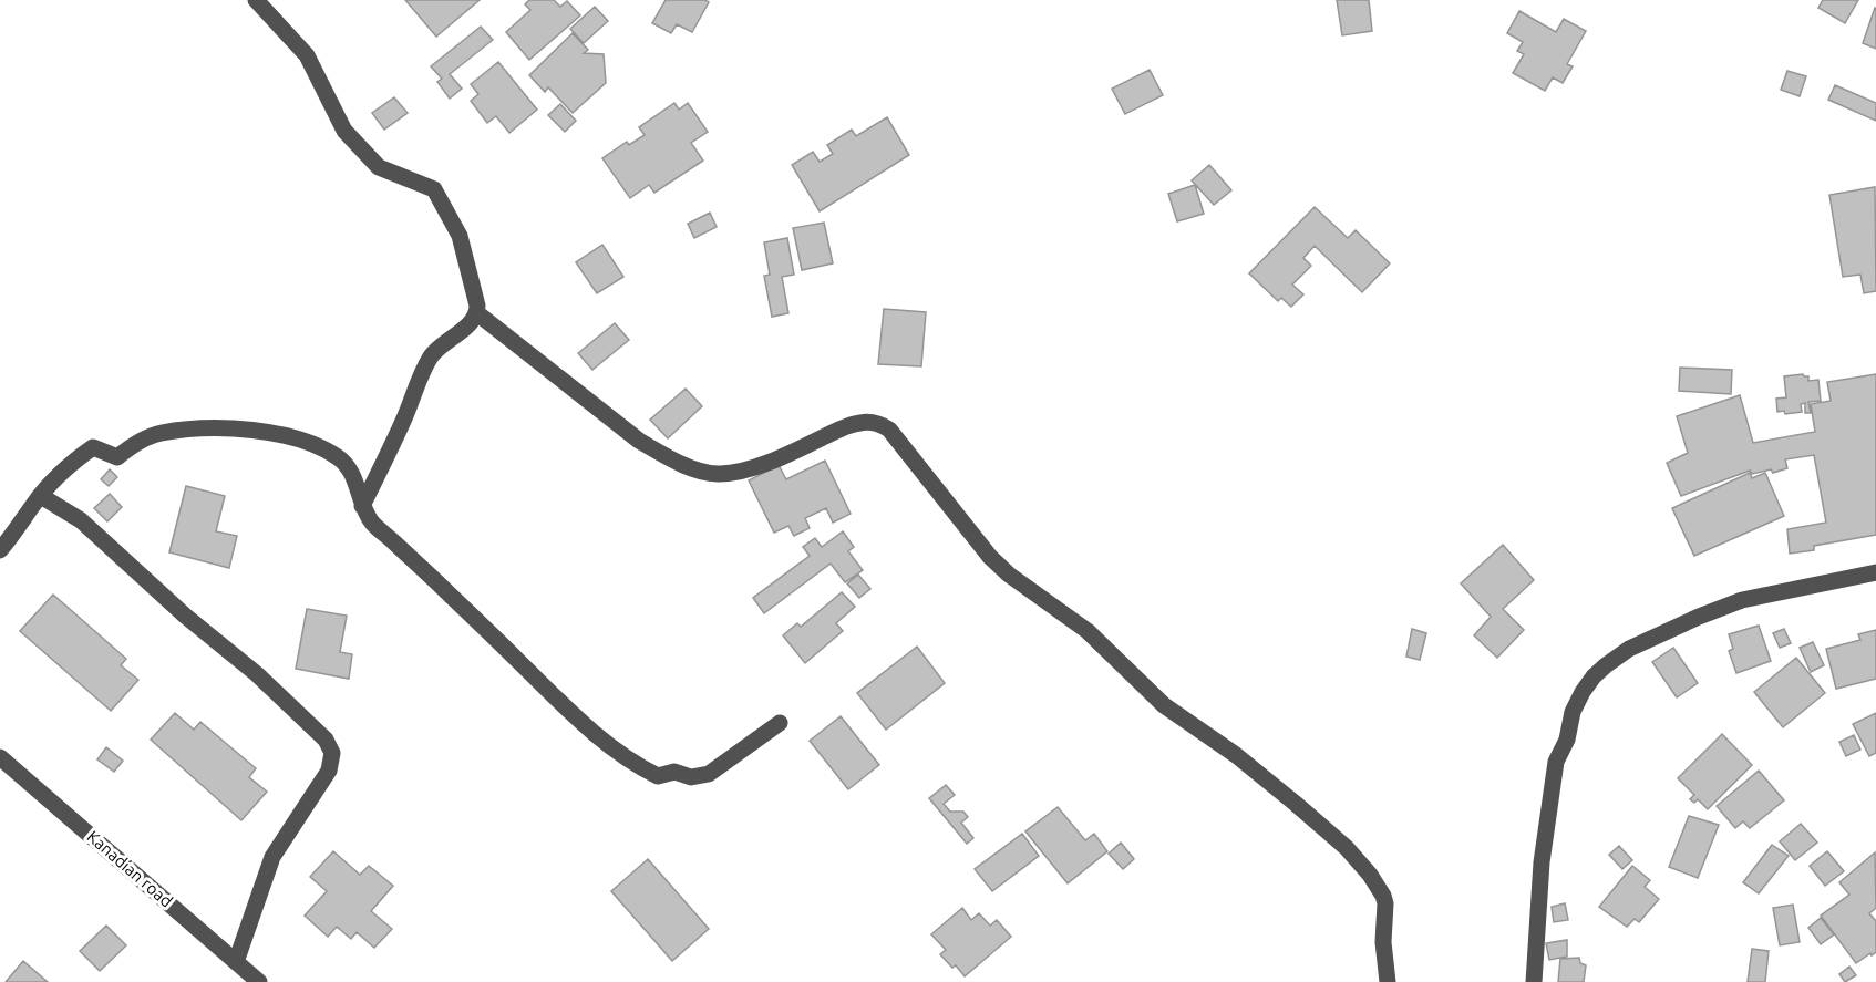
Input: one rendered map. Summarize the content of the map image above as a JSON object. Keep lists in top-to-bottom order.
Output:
{
  "streets": {
    "street": ["Kanadian road"]
  }
}
